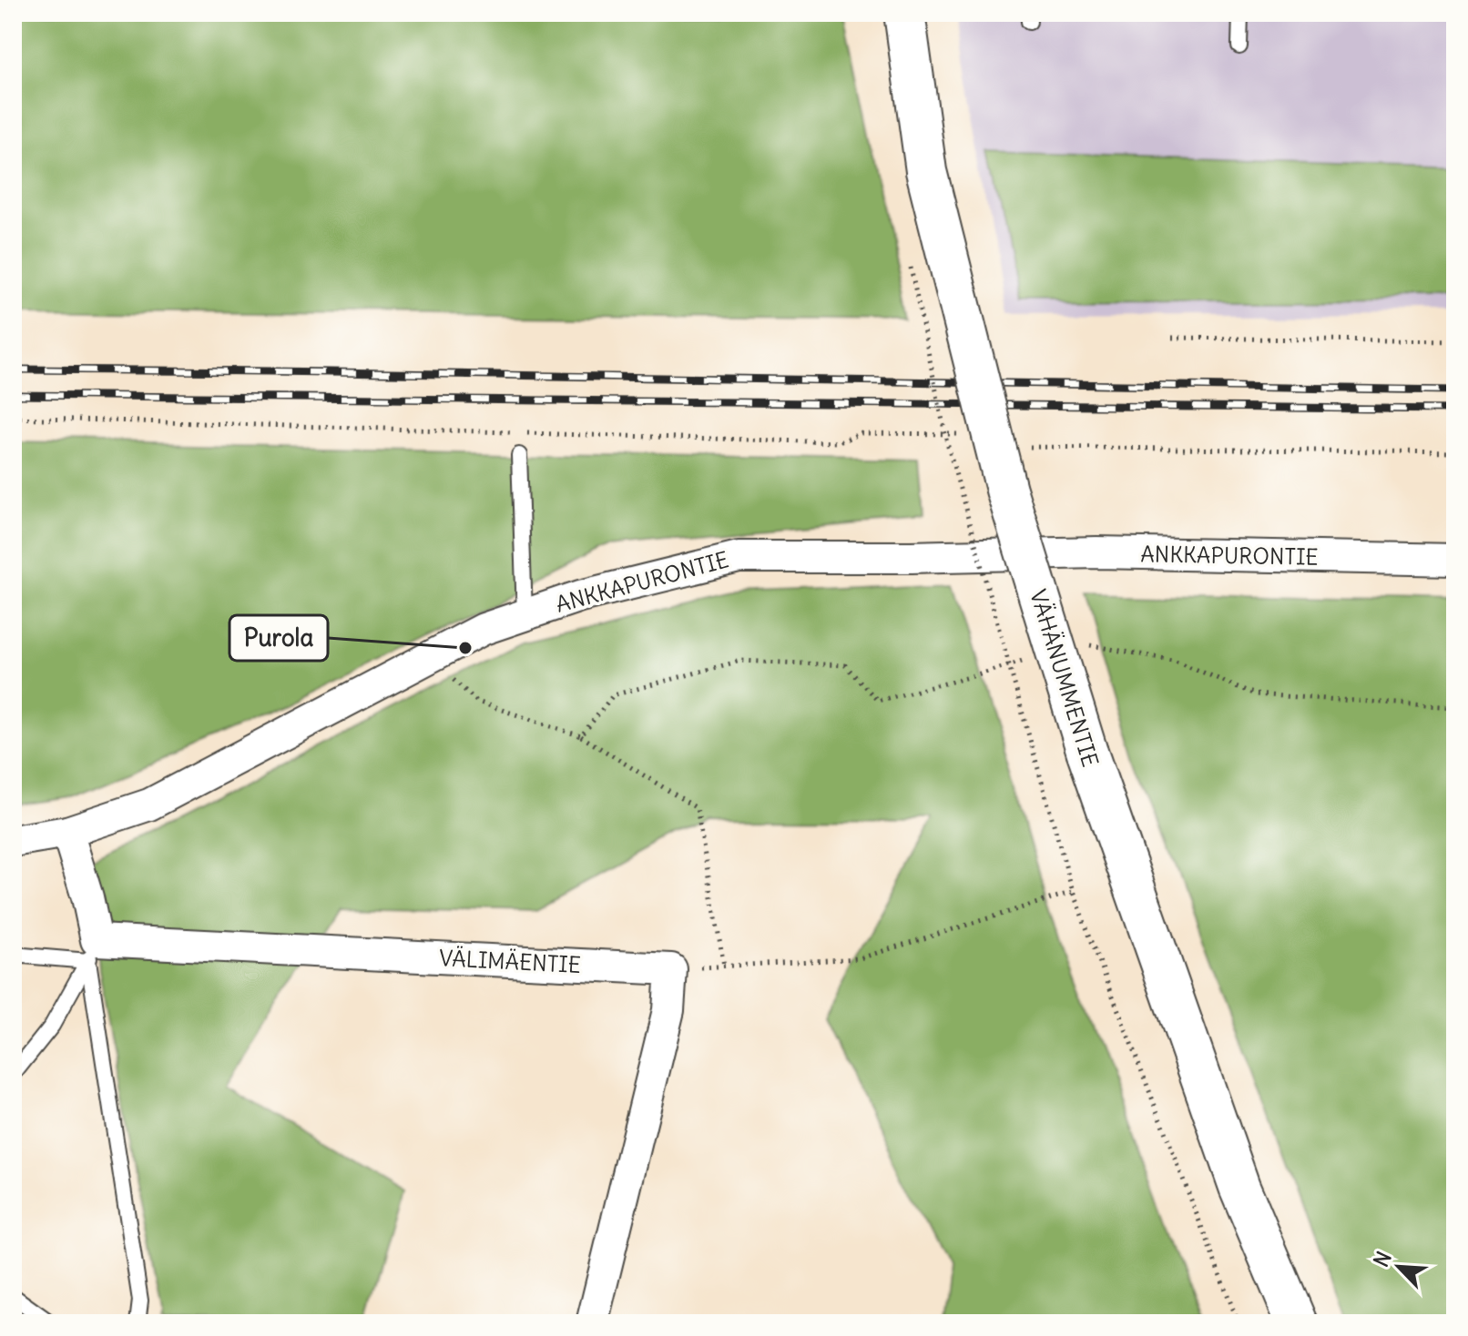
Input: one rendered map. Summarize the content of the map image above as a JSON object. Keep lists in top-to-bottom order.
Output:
{
  "streets": {
    "main road": ["VÄHÄNUMMENTIE"],
    "street": ["ANKKAPURONTIE", "VÄLIMÄENTIE"]
  },
  "places": ["Purola"],
  "north": "top left"
}
